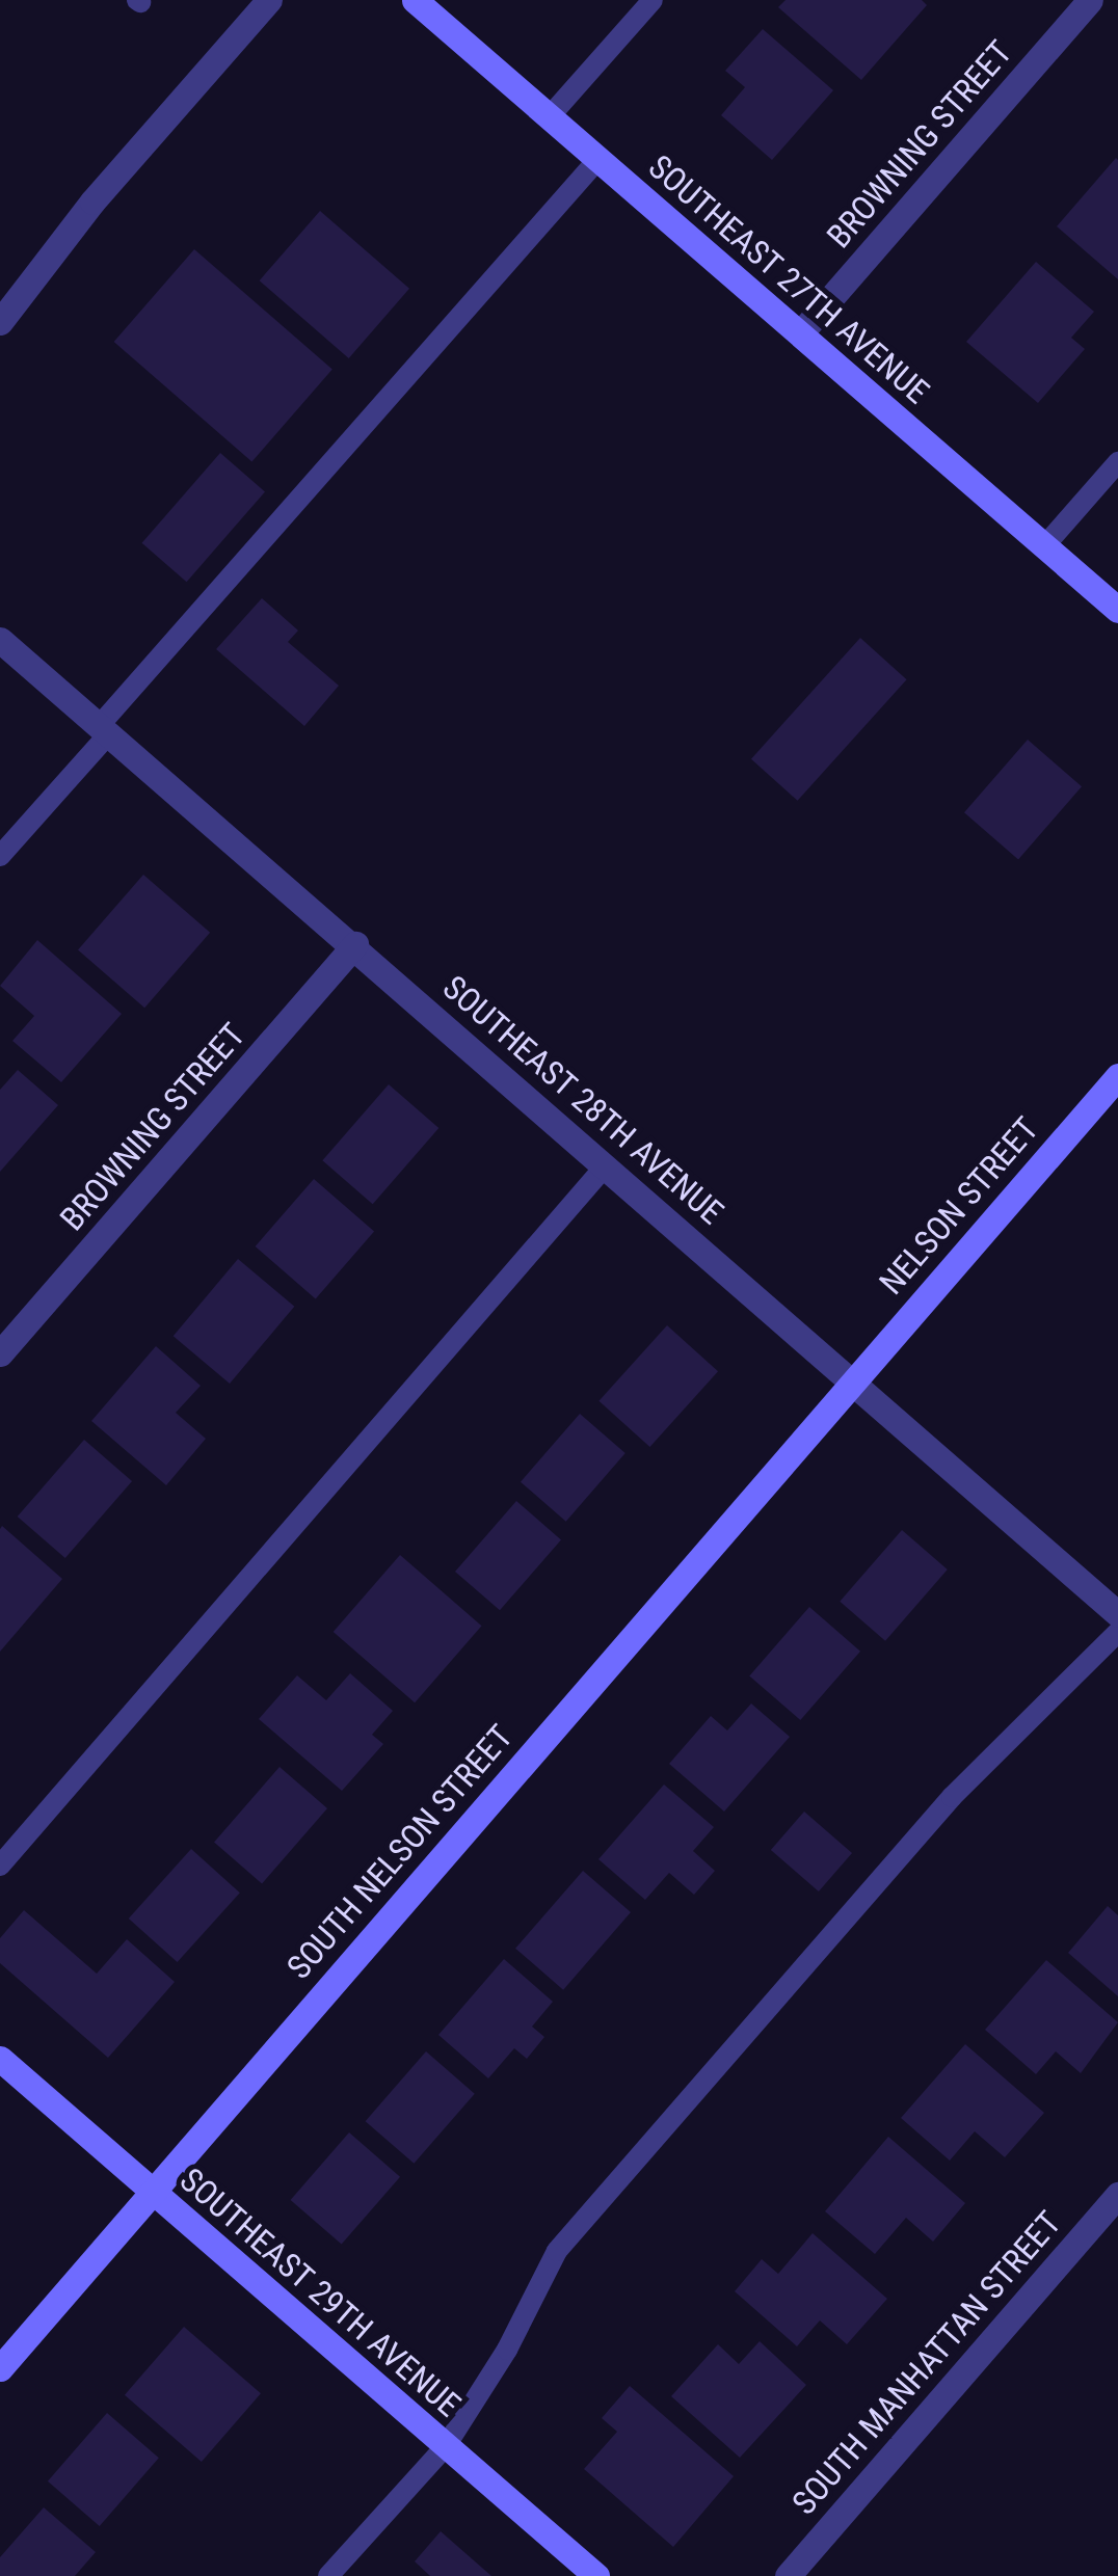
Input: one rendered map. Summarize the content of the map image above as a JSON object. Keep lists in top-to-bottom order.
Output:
{
  "streets": {
    "street": [
      "BROWNING STREET",
      "SOUTHEAST 27TH AVENUE",
      "SOUTHEAST 28TH AVENUE",
      "NELSON STREET",
      "SOUTH NELSON STREET",
      "SOUTHEAST 29TH AVENUE",
      "SOUTH MANHATTAN STREET"
    ]
  },
  "crossings": [
    ["BROWNING STREET", "SOUTHEAST 27TH AVENUE"],
    ["BROWNING STREET", "SOUTHEAST 28TH AVENUE"],
    ["SOUTHEAST 28TH AVENUE", "NELSON STREET"],
    ["SOUTHEAST 28TH AVENUE", "SOUTH NELSON STREET"],
    ["NELSON STREET", "SOUTH NELSON STREET"],
    ["SOUTH NELSON STREET", "SOUTHEAST 29TH AVENUE"]
  ]
}
